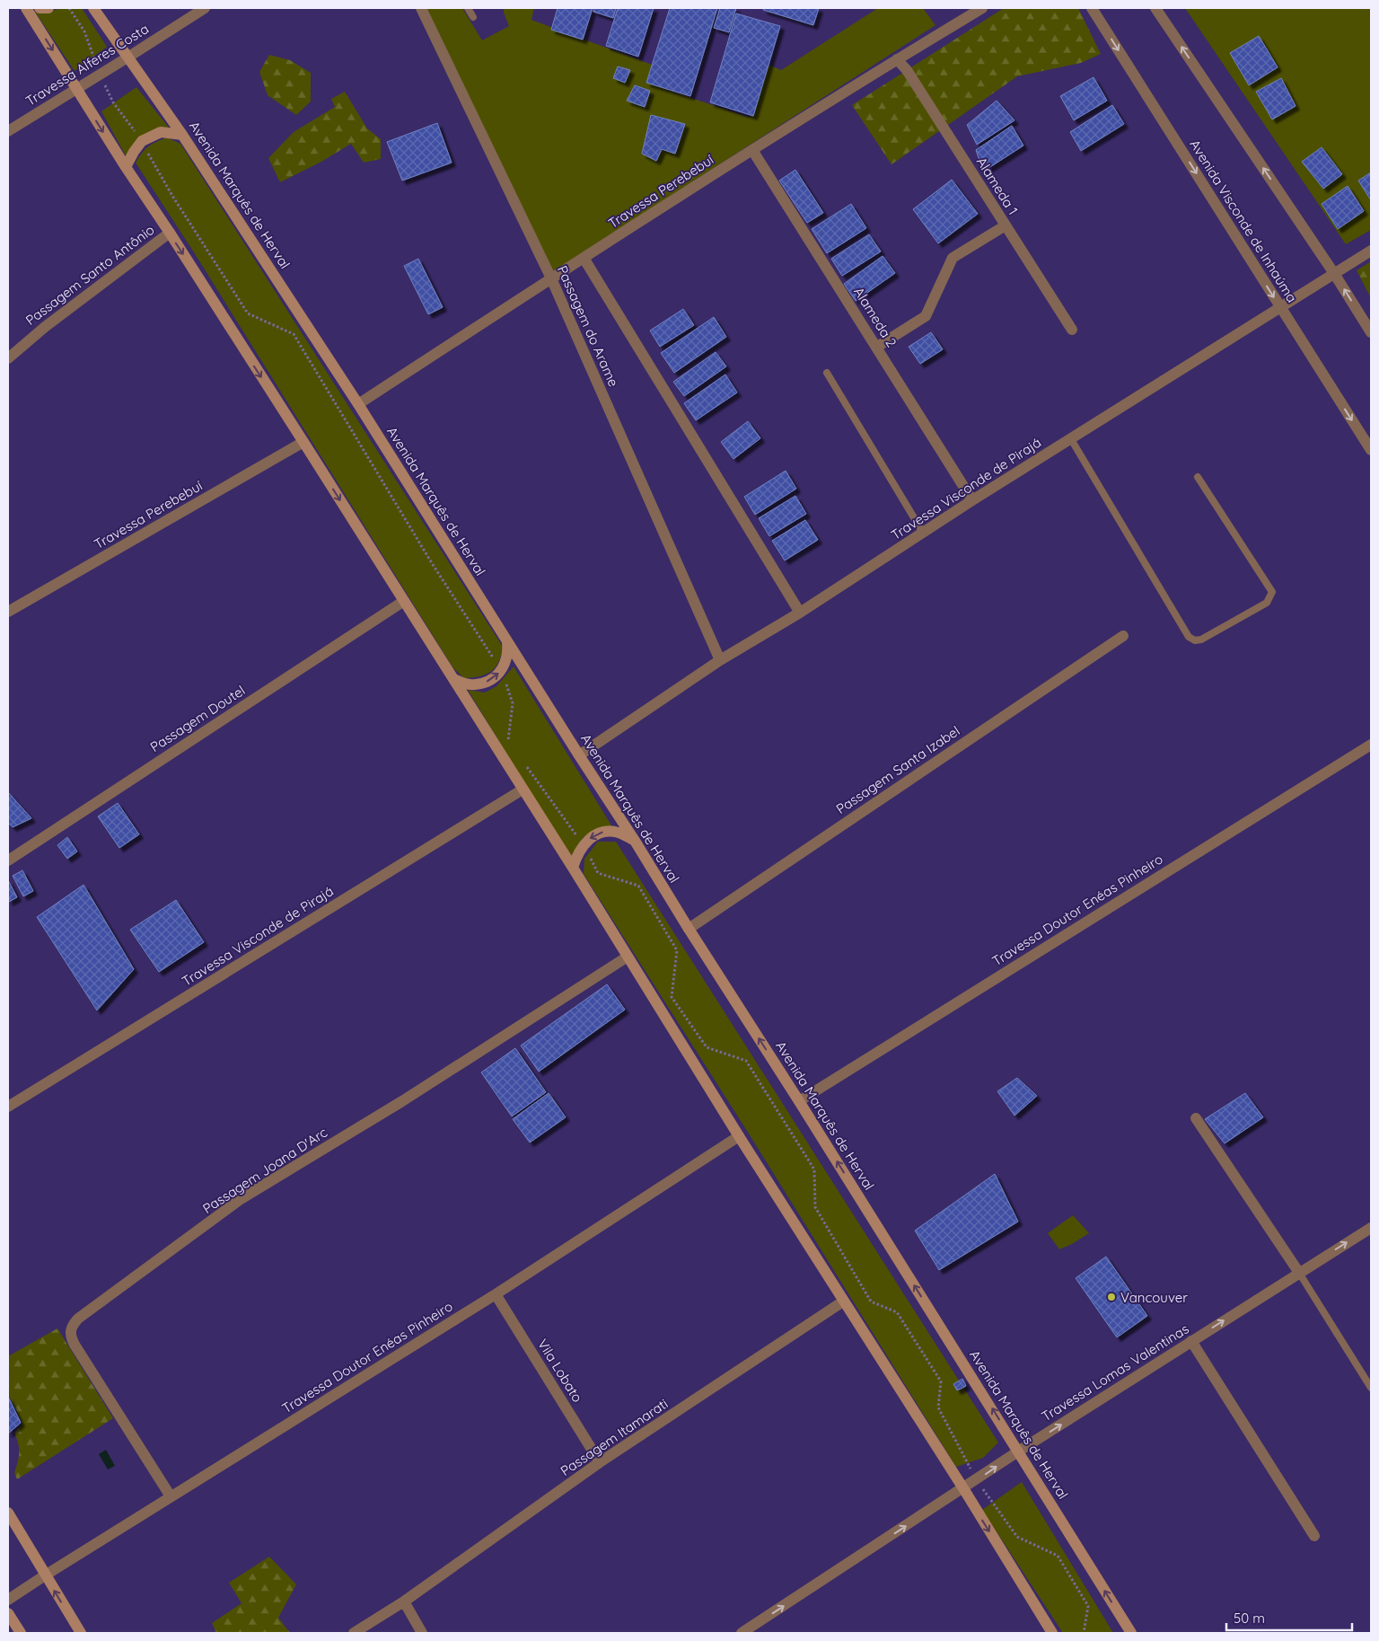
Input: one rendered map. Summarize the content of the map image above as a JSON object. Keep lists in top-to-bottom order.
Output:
{
  "streets": {
    "main road": ["Avenida Marquês de Herval"],
    "street": [
      "Travessa Alferes Costa",
      "Alameda 1",
      "Travessa Perebebuí",
      "Avenida Visconde de Inhaúma",
      "Passagem Santo Antônio",
      "Alameda 2",
      "Passagem do Arame",
      "Travessa Visconde de Pirajá",
      "Passagem Doutel",
      "Passagem Santa Izabel",
      "Travessa Doutor Enéas Pinheiro",
      "Passagem Joana D'Arc",
      "Vila Lobato",
      "Travessa Lomas Valentinas",
      "Passagem Itamarati"
    ]
  },
  "crossings": [
    ["Travessa Alferes Costa", "Avenida Marquês de Herval"],
    ["Alameda 1", "Travessa Perebebuí"],
    ["Travessa Perebebuí", "Avenida Marquês de Herval"],
    ["Travessa Perebebuí", "Alameda 2"],
    ["Travessa Perebebuí", "Passagem do Arame"],
    ["Avenida Marquês de Herval", "Travessa Visconde de Pirajá"],
    ["Avenida Marquês de Herval", "Passagem Santa Izabel"],
    ["Avenida Marquês de Herval", "Travessa Doutor Enéas Pinheiro"],
    ["Avenida Marquês de Herval", "Travessa Lomas Valentinas"],
    ["Avenida Visconde de Inhaúma", "Travessa Visconde de Pirajá"],
    ["Alameda 2", "Travessa Visconde de Pirajá"],
    ["Passagem do Arame", "Travessa Visconde de Pirajá"],
    ["Travessa Doutor Enéas Pinheiro", "Passagem Joana D'Arc"],
    ["Travessa Doutor Enéas Pinheiro", "Vila Lobato"],
    ["Vila Lobato", "Passagem Itamarati"]
  ],
  "one_way": ["Travessa Lomas Valentinas"],
  "places": ["Vancouver"],
  "scale_bar": "50 m"
}
